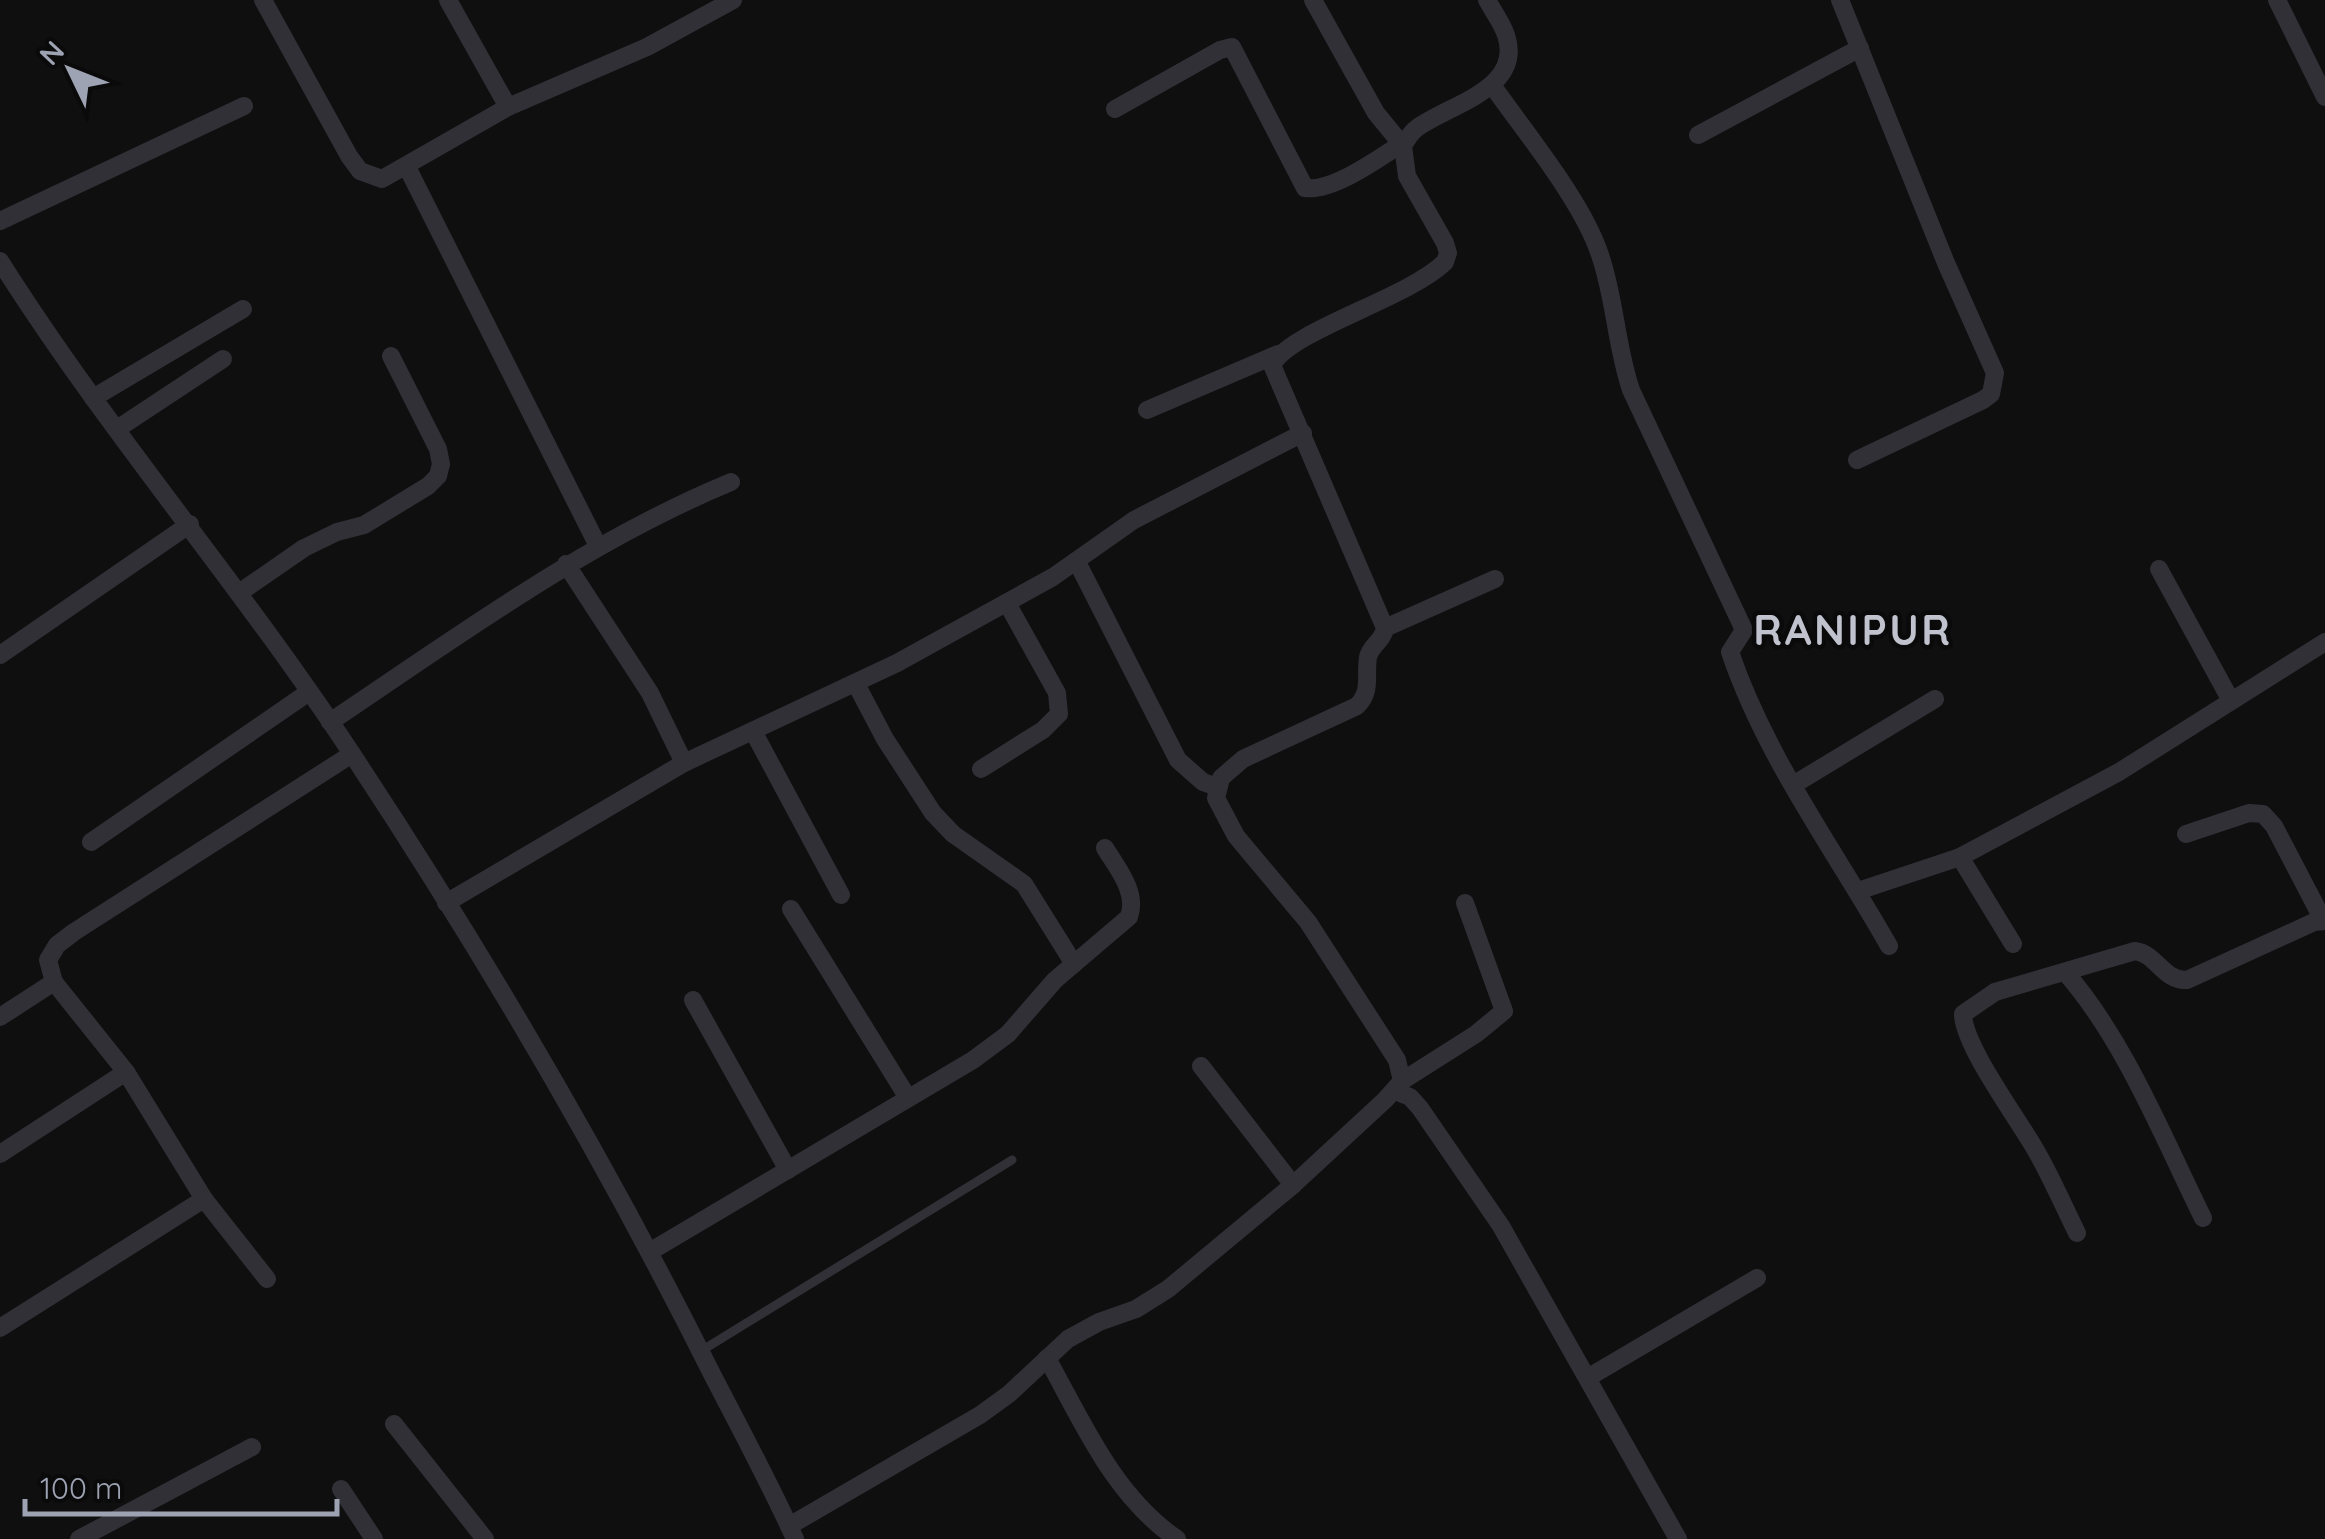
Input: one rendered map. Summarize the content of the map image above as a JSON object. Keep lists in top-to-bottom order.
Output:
{
  "districts": ["RANIPUR"],
  "scale_bar": "100 m",
  "north": "top left"
}
